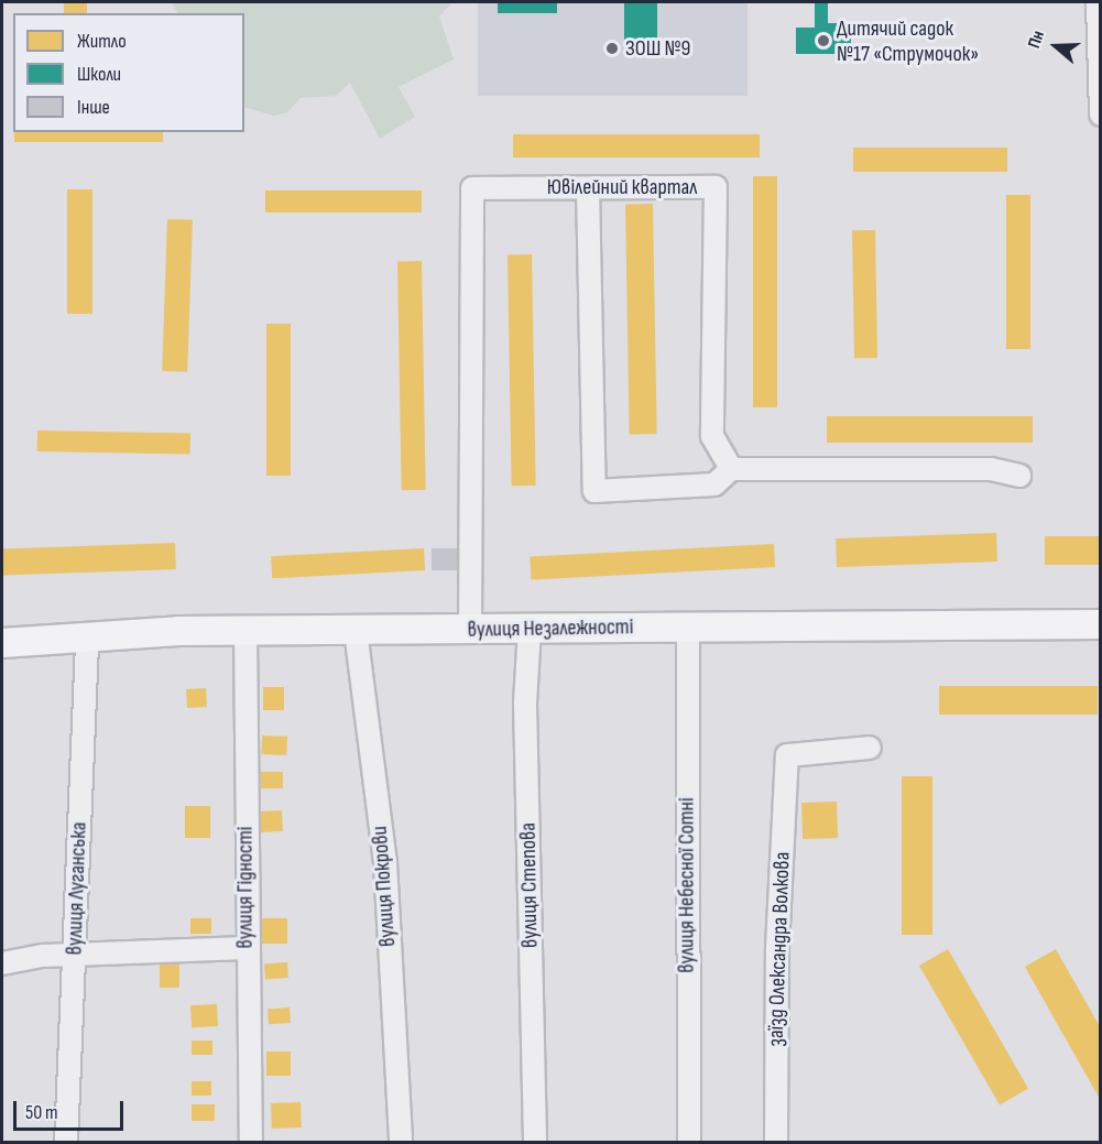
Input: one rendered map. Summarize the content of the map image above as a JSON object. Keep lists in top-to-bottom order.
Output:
{
  "streets": {
    "main road": ["вулиця Незалежності"],
    "street": [
      "Ювілейний квартал",
      "вулиця Степова",
      "вулиця Небесної Сотні",
      "вулиця Покрови",
      "вулиця Гідності",
      "вулиця Луганська",
      "заїзд Олександра Волкова"
    ]
  },
  "crossings": [
    ["Ювілейний квартал", "вулиця Незалежності"],
    ["вулиця Незалежності", "вулиця Степова"],
    ["вулиця Незалежності", "вулиця Небесної Сотні"],
    ["вулиця Незалежності", "вулиця Покрови"],
    ["вулиця Незалежності", "вулиця Гідності"],
    ["вулиця Незалежності", "вулиця Луганська"]
  ],
  "places": ["Дитячий садок №17 «Струмочок»", "ЗОШ №9"],
  "legend": ["Житло", "Школи", "Інше"],
  "scale_bar": "50 m",
  "north": "left"
}
